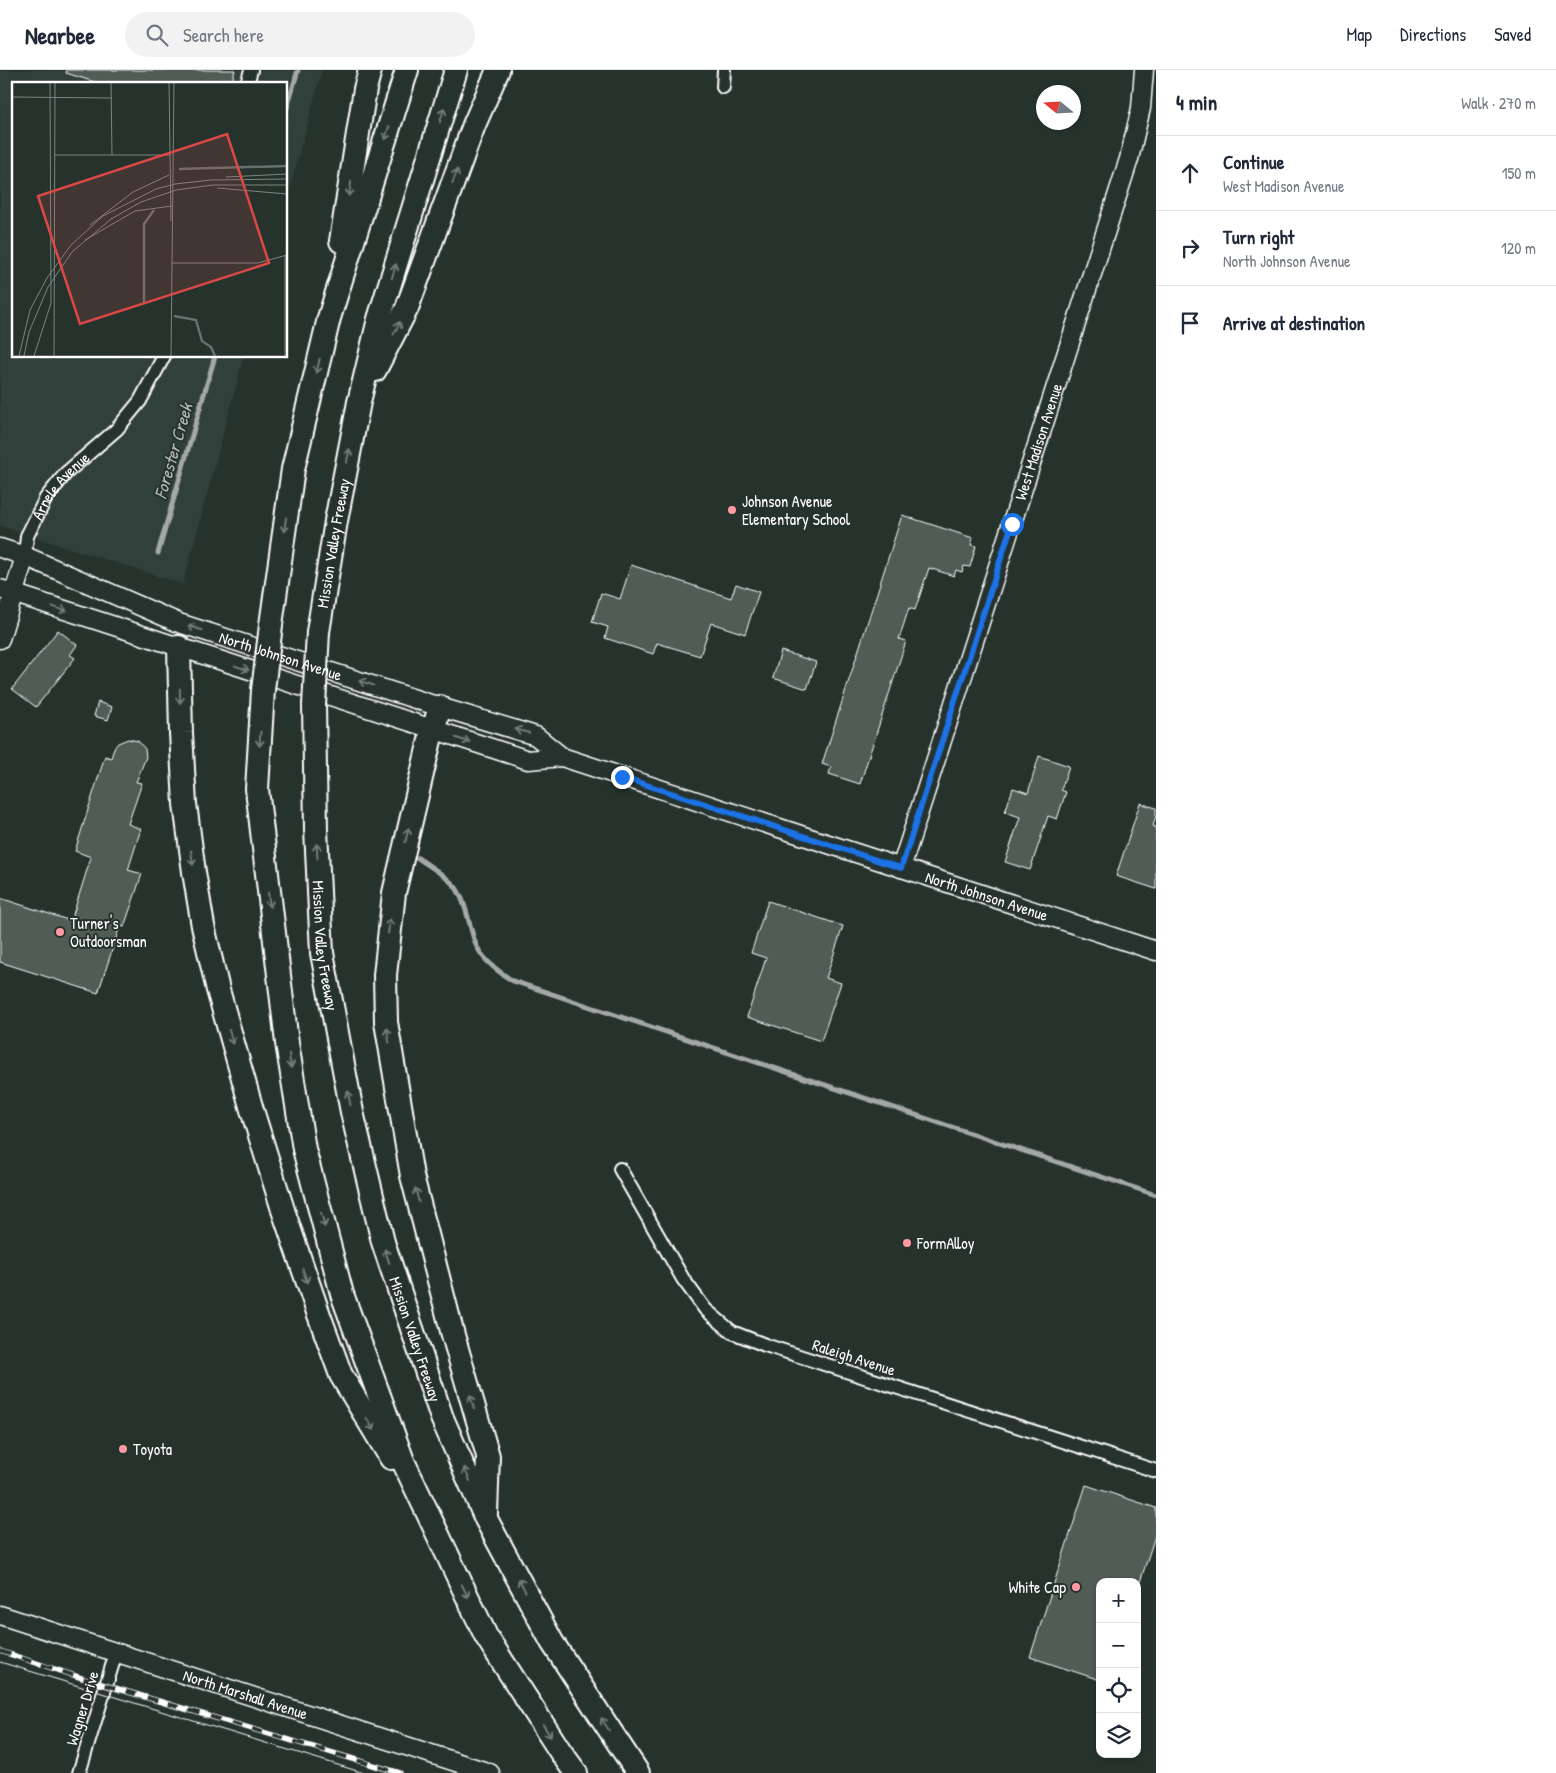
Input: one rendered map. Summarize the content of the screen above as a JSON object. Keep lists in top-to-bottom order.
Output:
{
  "streets": {
    "highway": ["Mission Valley Freeway"],
    "main road": [
      "West Madison Avenue",
      "Arnele Avenue",
      "North Johnson Avenue",
      "North Marshall Avenue"
    ],
    "street": ["Raleigh Avenue", "Wagner Drive"]
  },
  "crossings": [
    ["West Madison Avenue", "North Johnson Avenue"],
    ["Arnele Avenue", "North Johnson Avenue"],
    ["North Marshall Avenue", "Wagner Drive"]
  ],
  "water": ["Forester Creek"],
  "places": [
    "Johnson Avenue Elementary School",
    "Turner's Outdoorsman",
    "FormAlloy",
    "Toyota",
    "White Cap"
  ],
  "north": "left",
  "page": {
    "header": "Nearbee",
    "search": "Search here",
    "nav": ["Map", "Directions", "Saved"],
    "heading": ["4 min", "Walk · 270 m"],
    "list": [
      ["Continue", "West Madison Avenue", "150 m"],
      ["Turn right", "North Johnson Avenue", "120 m"],
      "Arrive at destination"
    ],
    "map_buttons": ["+", "−"]
  }
}
